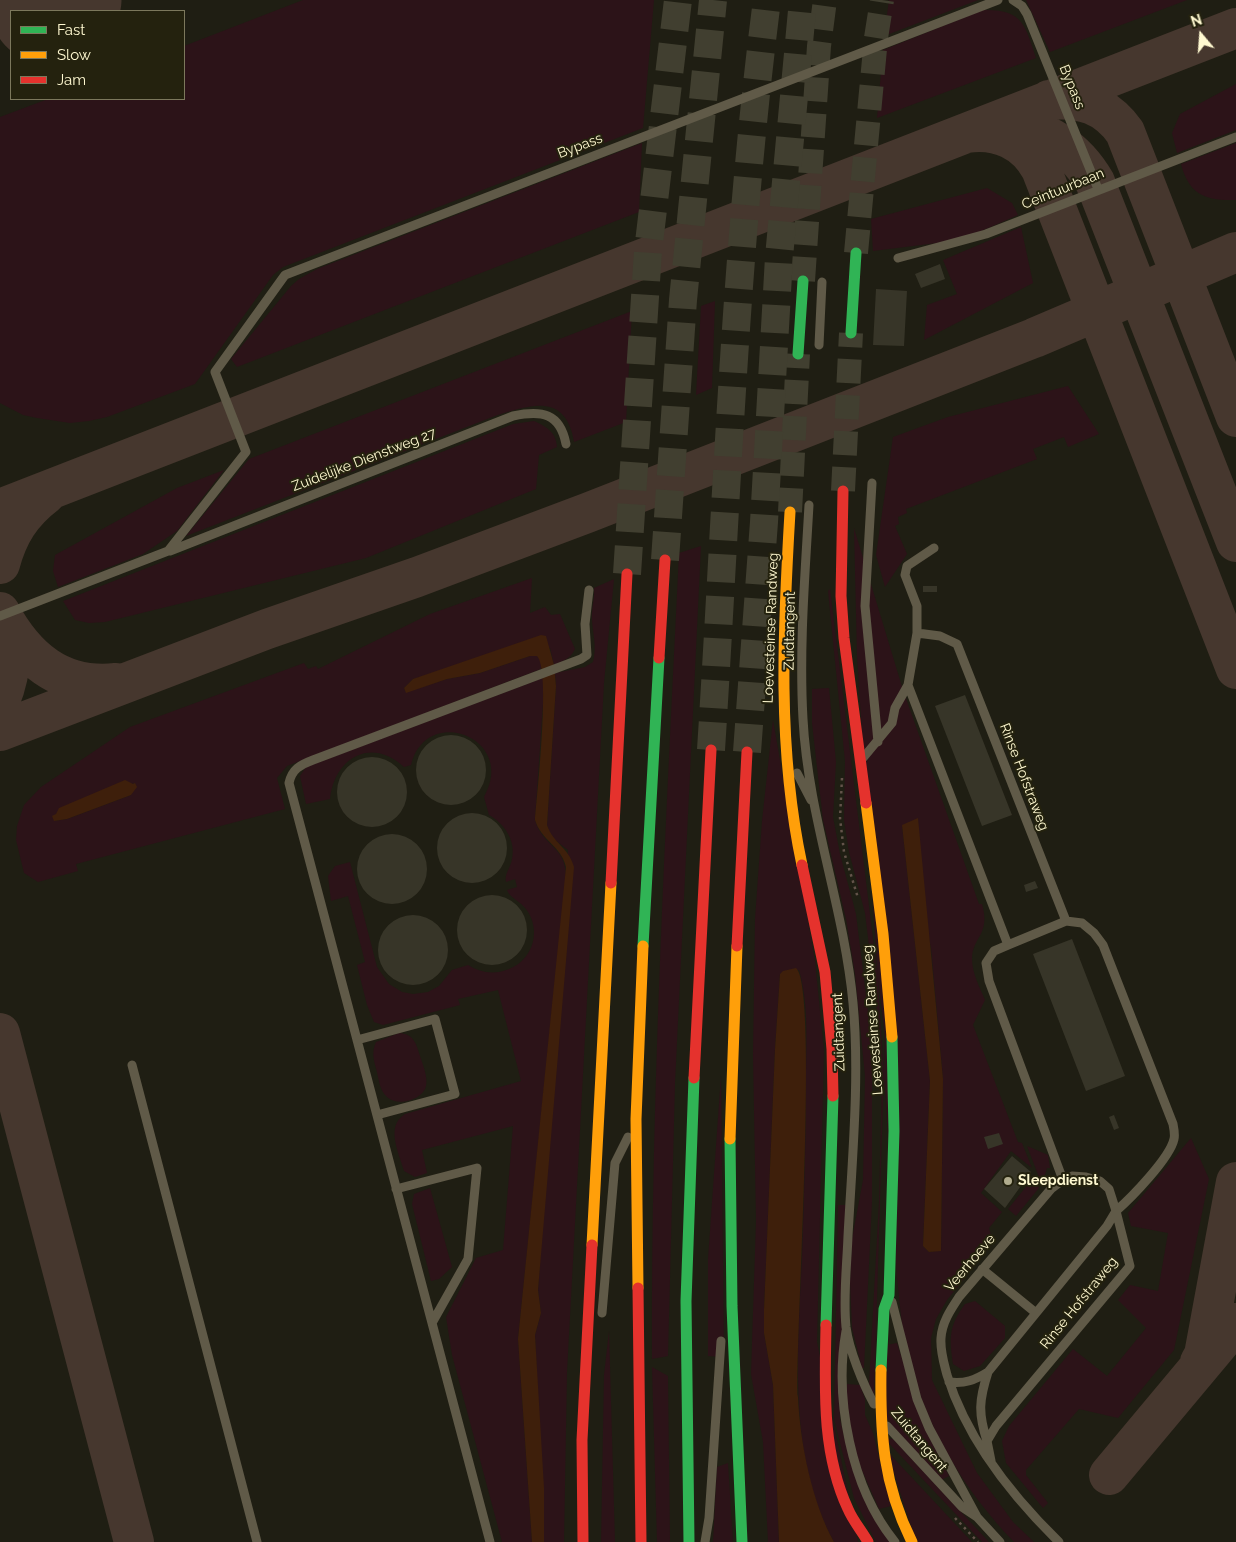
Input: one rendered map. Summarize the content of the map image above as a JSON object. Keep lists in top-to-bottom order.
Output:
{
  "streets": {
    "main road": ["Loevesteinse Randweg"],
    "lane": [
      "Bypass",
      "Ceintuurbaan",
      "Zuidelijke Dienstweg 27",
      "Zuidtangent",
      "Rinse Hofstraweg",
      "Veerhoeve"
    ]
  },
  "crossings": [
    ["Bypass", "Ceintuurbaan"],
    ["Bypass", "Zuidelijke Dienstweg 27"],
    ["Loevesteinse Randweg", "Zuidtangent"],
    ["Rinse Hofstraweg", "Veerhoeve"]
  ],
  "places": ["Sleepdienst"],
  "legend": ["Fast", "Slow", "Jam"],
  "north": "top"
}
